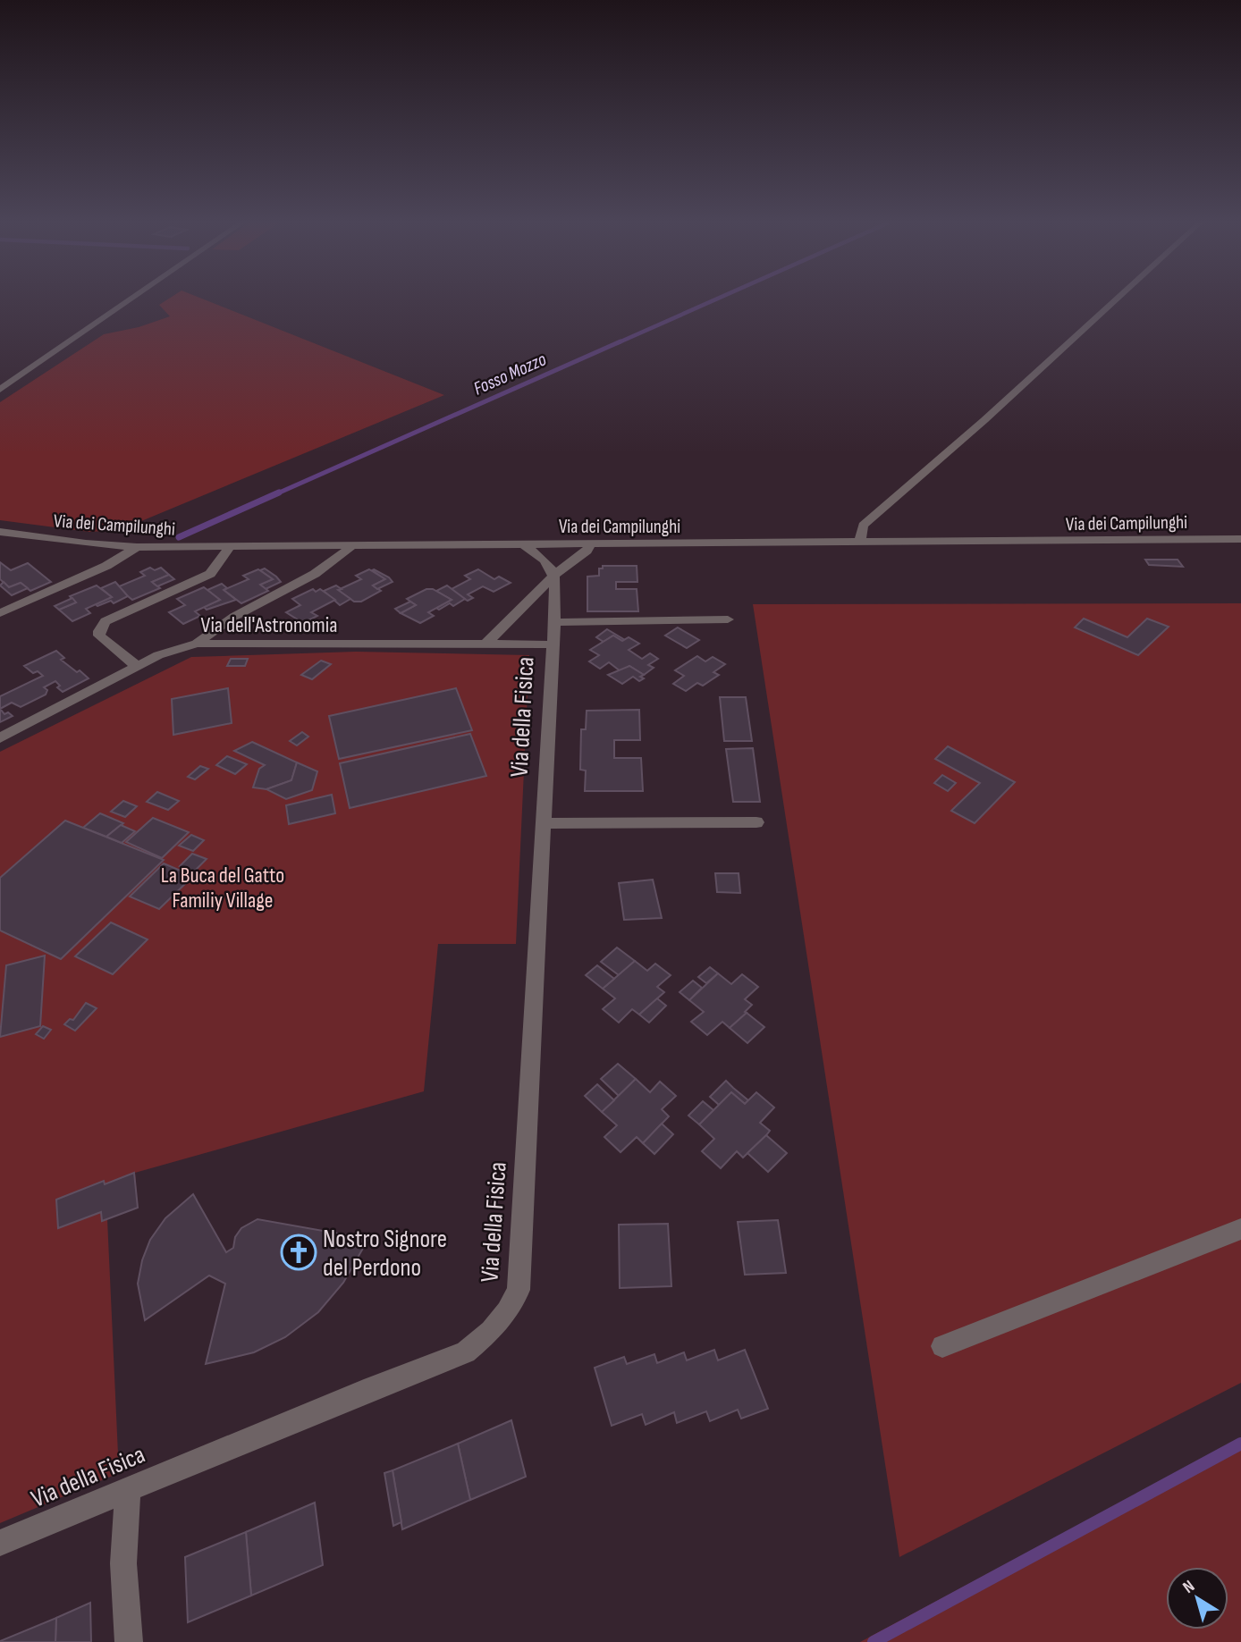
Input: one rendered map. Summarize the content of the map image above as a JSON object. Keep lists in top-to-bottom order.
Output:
{
  "streets": {
    "street": ["Via dei Campilunghi", "Via dell'Astronomia", "Via della Fisica"]
  },
  "crossings": [
    ["Via dell'Astronomia", "Via della Fisica"]
  ],
  "water": ["Fosso Mozzo"],
  "parks": ["La Buca del Gatto Familiy Village"],
  "places": {
    "church": ["Nostro Signore del Perdono"]
  },
  "north": "top left"
}
